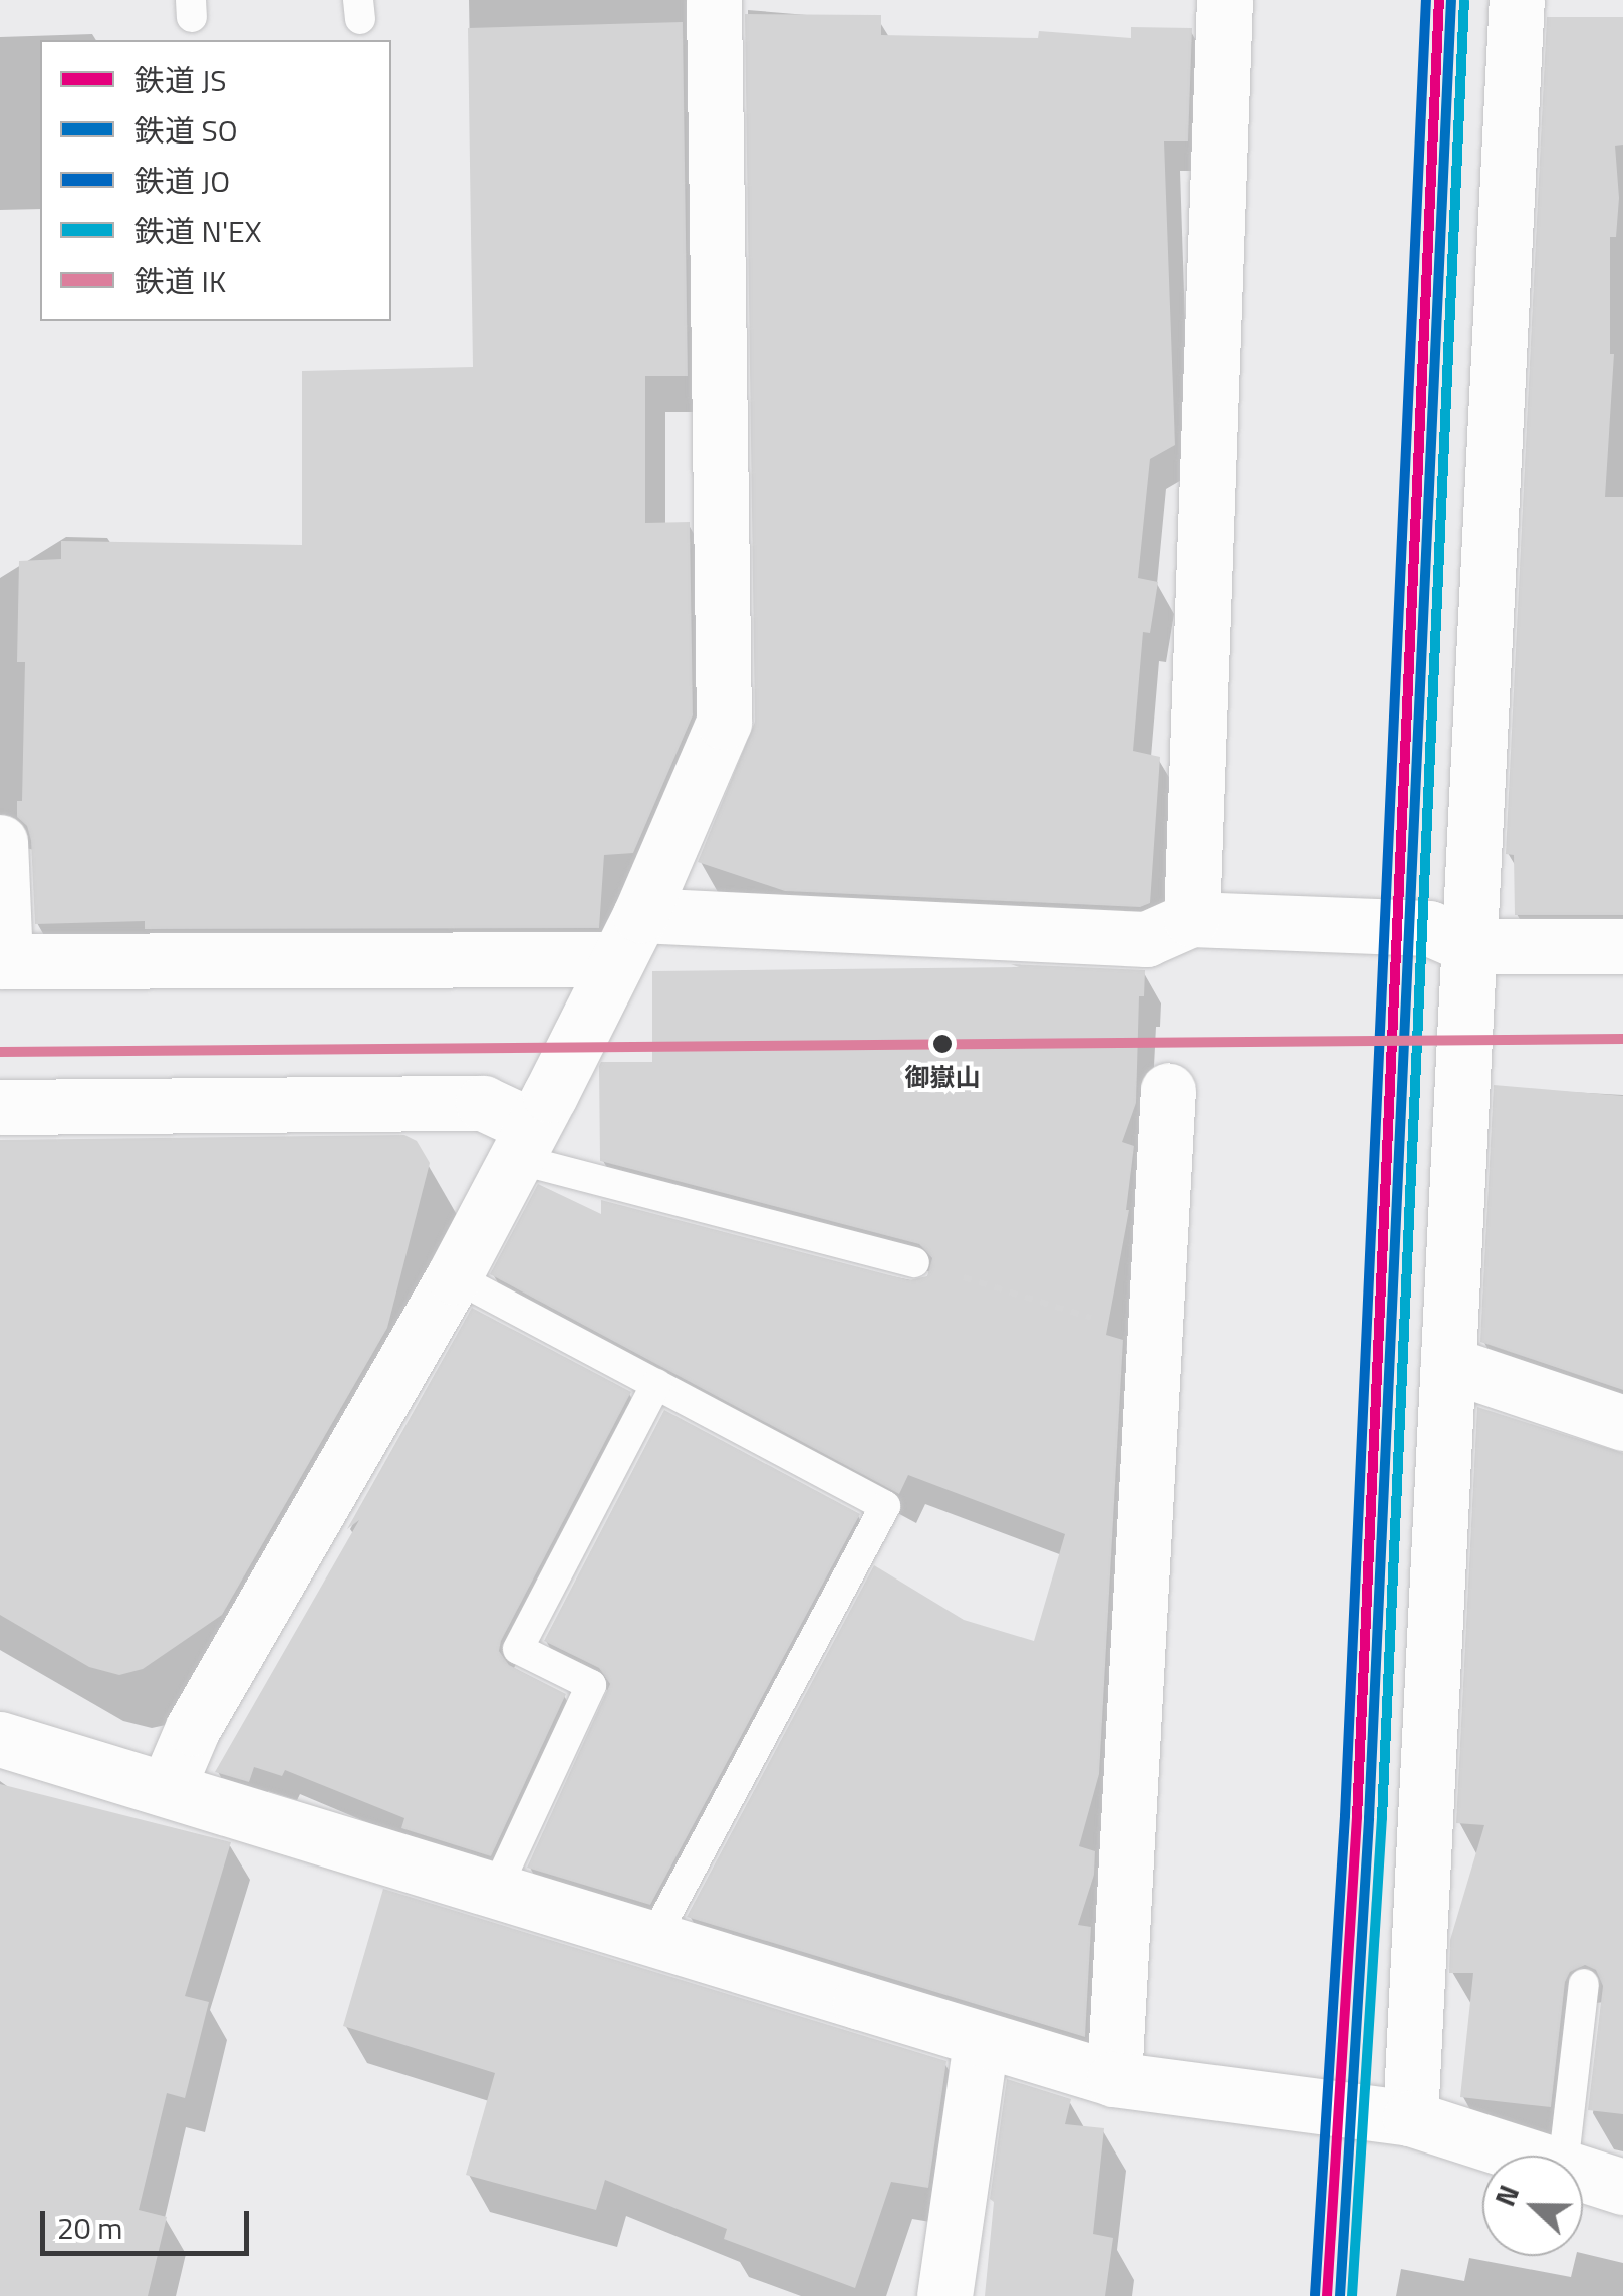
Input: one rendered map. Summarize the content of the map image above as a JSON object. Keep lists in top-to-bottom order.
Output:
{
  "places": ["御嶽山"],
  "lines": [
    "rail line JS",
    "rail line JO",
    "rail line SO",
    "rail line N'EX",
    "rail line IK"
  ],
  "legend": [
    "鉄道 JS",
    "鉄道 SO",
    "鉄道 JO",
    "鉄道 N'EX",
    "鉄道 IK"
  ],
  "scale_bar": "20 m",
  "north": "left"
}
